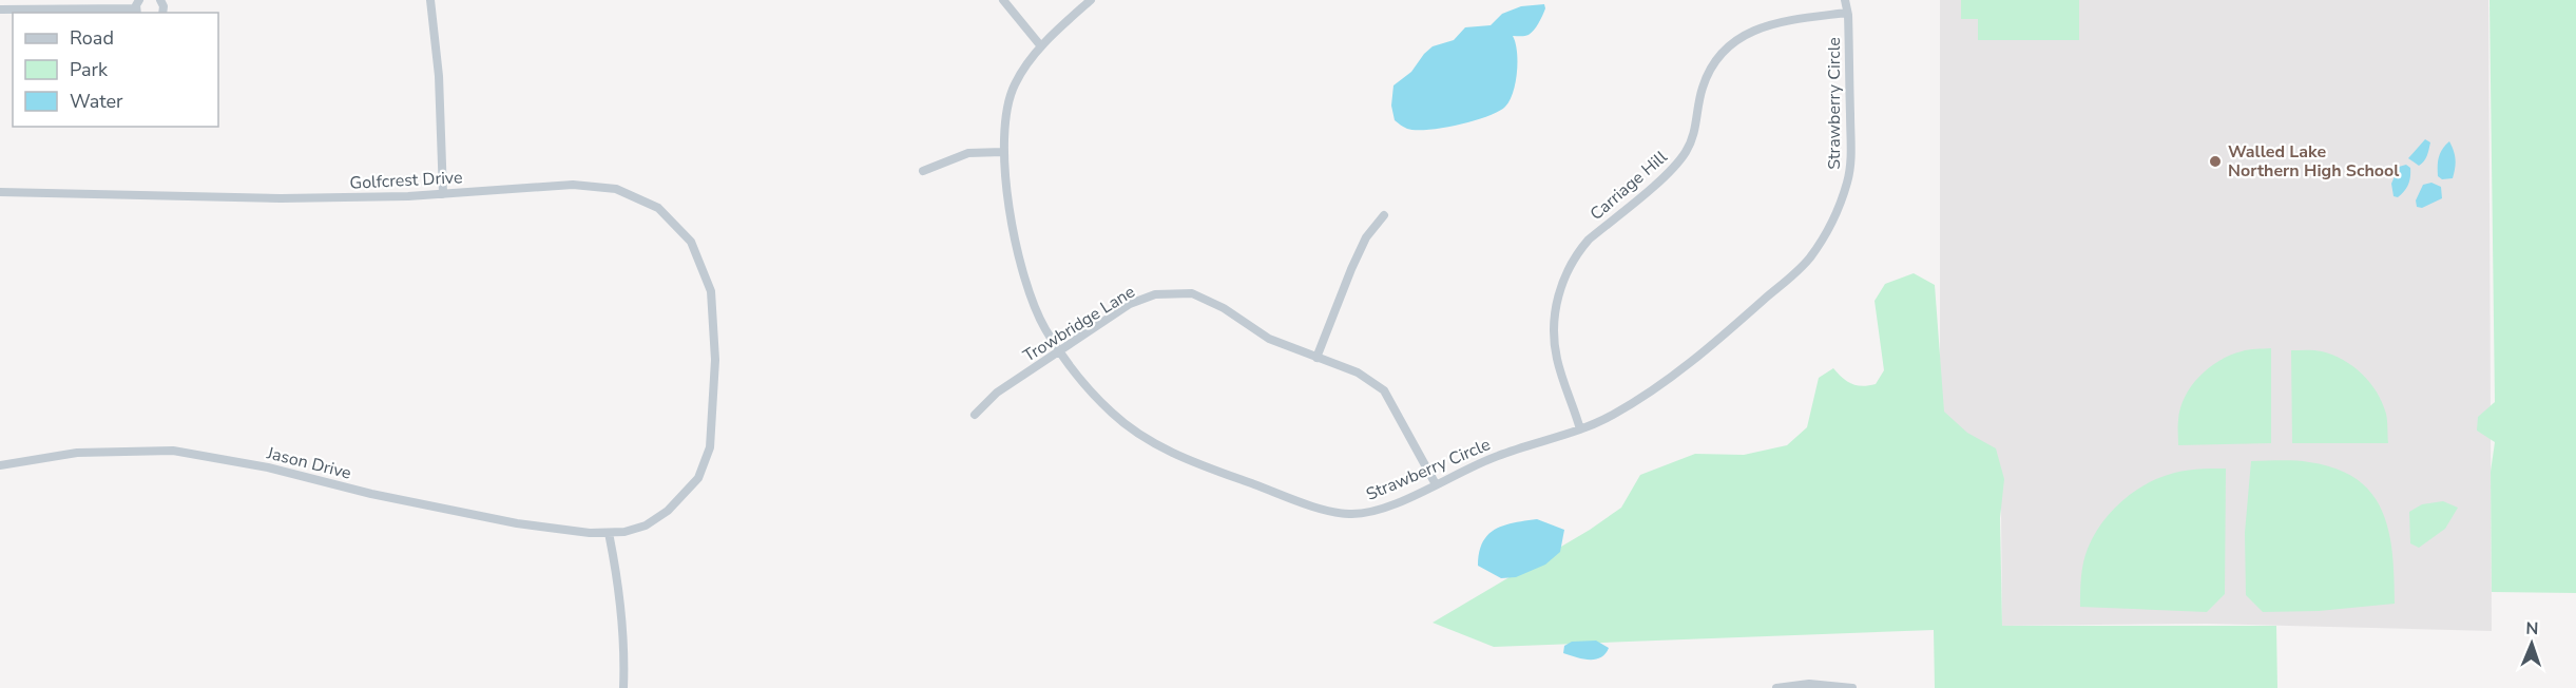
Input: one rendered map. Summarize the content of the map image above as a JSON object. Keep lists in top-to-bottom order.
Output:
{
  "streets": {
    "street": [
      "Strawberry Circle",
      "Golfcrest Drive",
      "Carriage Hill",
      "Trowbridge Lane",
      "Jason Drive"
    ]
  },
  "crossings": [
    ["Strawberry Circle", "Carriage Hill"],
    ["Strawberry Circle", "Trowbridge Lane"],
    ["Golfcrest Drive", "Jason Drive"]
  ],
  "places": ["Walled Lake Northern High School"],
  "legend": ["Road", "Park", "Water"],
  "north": "top"
}
